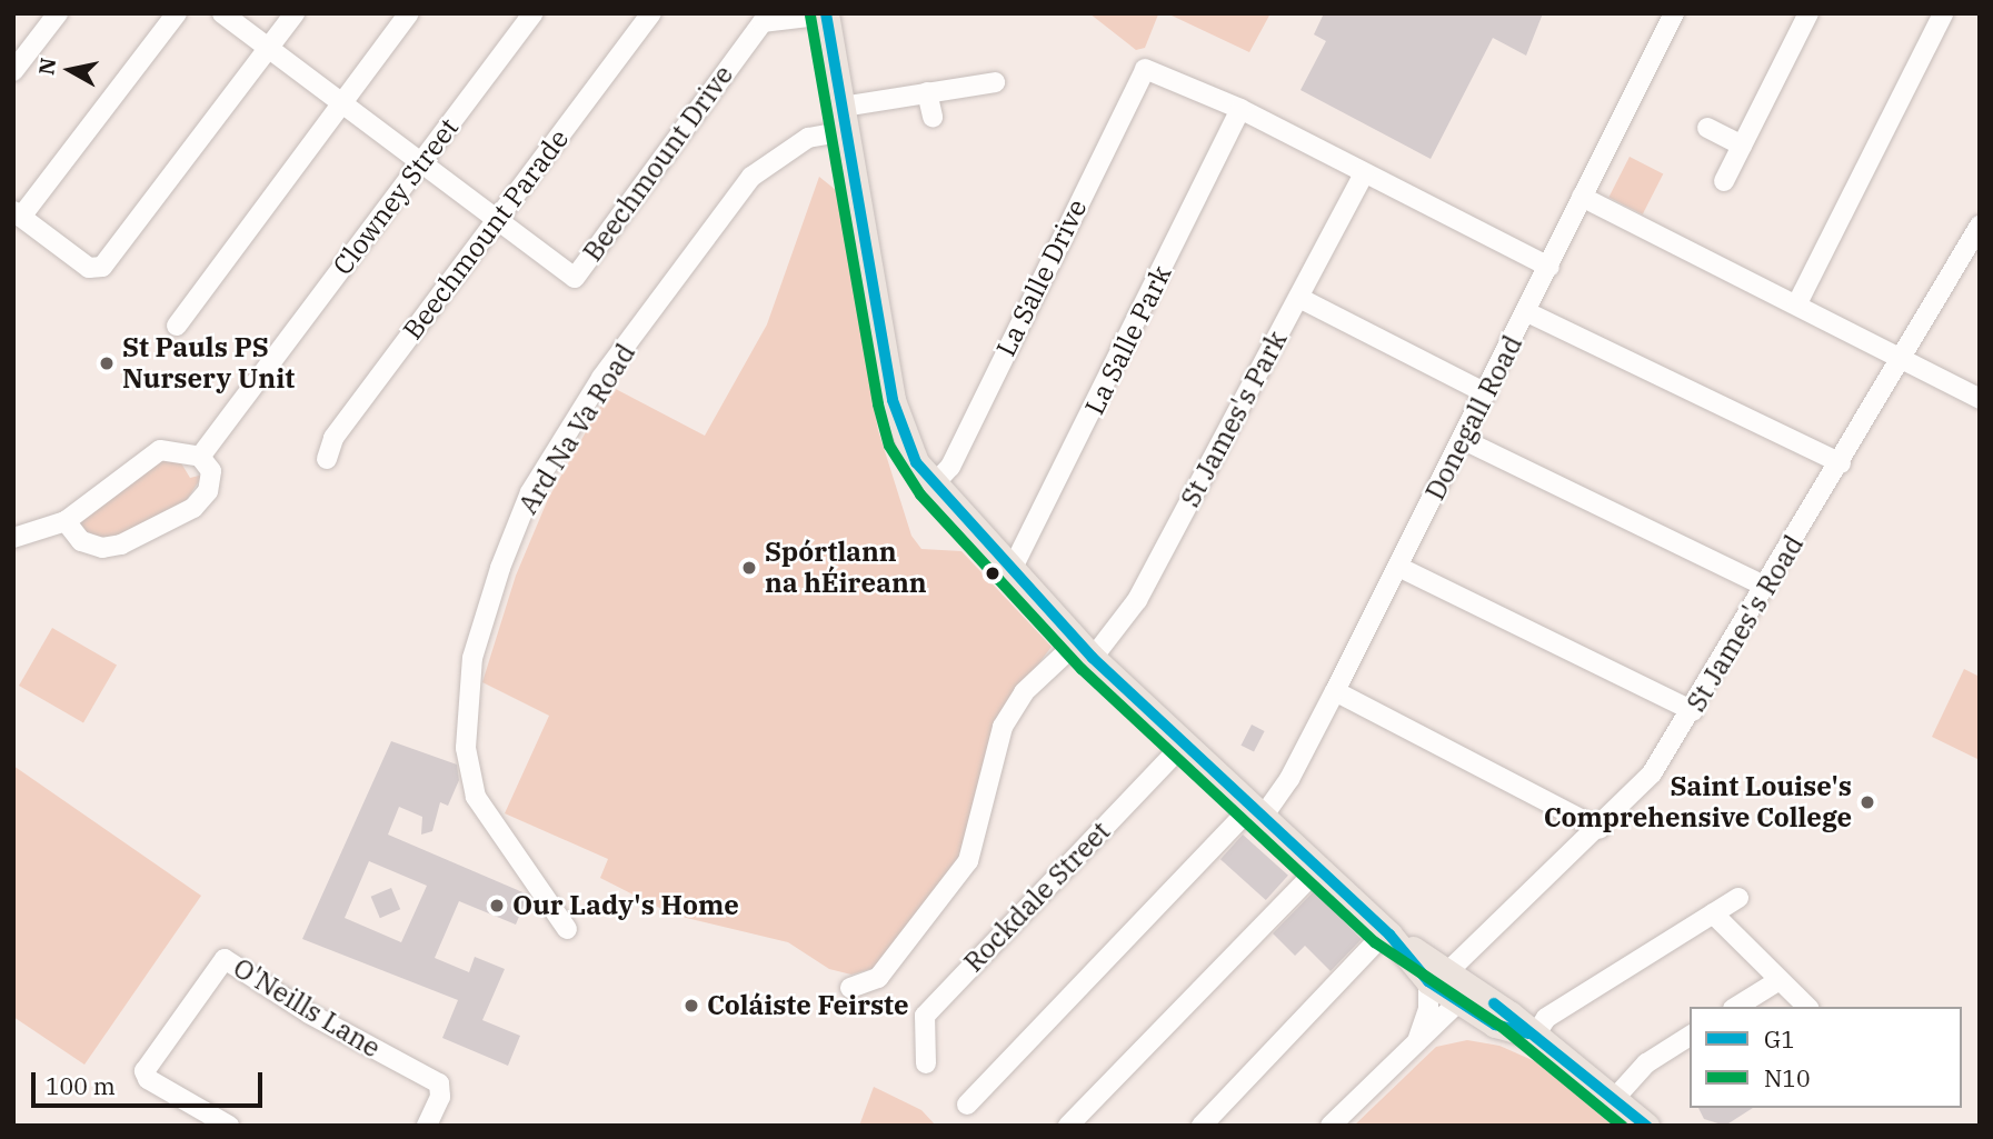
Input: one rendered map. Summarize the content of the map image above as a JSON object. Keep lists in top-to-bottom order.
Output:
{
  "streets": {
    "street": [
      "Beechmount Drive",
      "Clowney Street",
      "Beechmount Parade",
      "La Salle Drive",
      "La Salle Park",
      "Donegall Road",
      "St James's Park",
      "Ard Na Va Road",
      "St James's Road",
      "Rockdale Street",
      "O'Neills Lane"
    ]
  },
  "crossings": [
    ["Beechmount Drive", "Beechmount Parade"],
    ["La Salle Drive", "La Salle Park"]
  ],
  "places": [
    "St Pauls PS Nursery Unit",
    "Spórtlann na hÉireann",
    "Saint Louise's Comprehensive College",
    "Our Lady's Home",
    "Coláiste Feirste"
  ],
  "lines": ["transit line G1", "transit line N10"],
  "legend": ["G1", "N10"],
  "scale_bar": "100 m",
  "north": "left"
}
